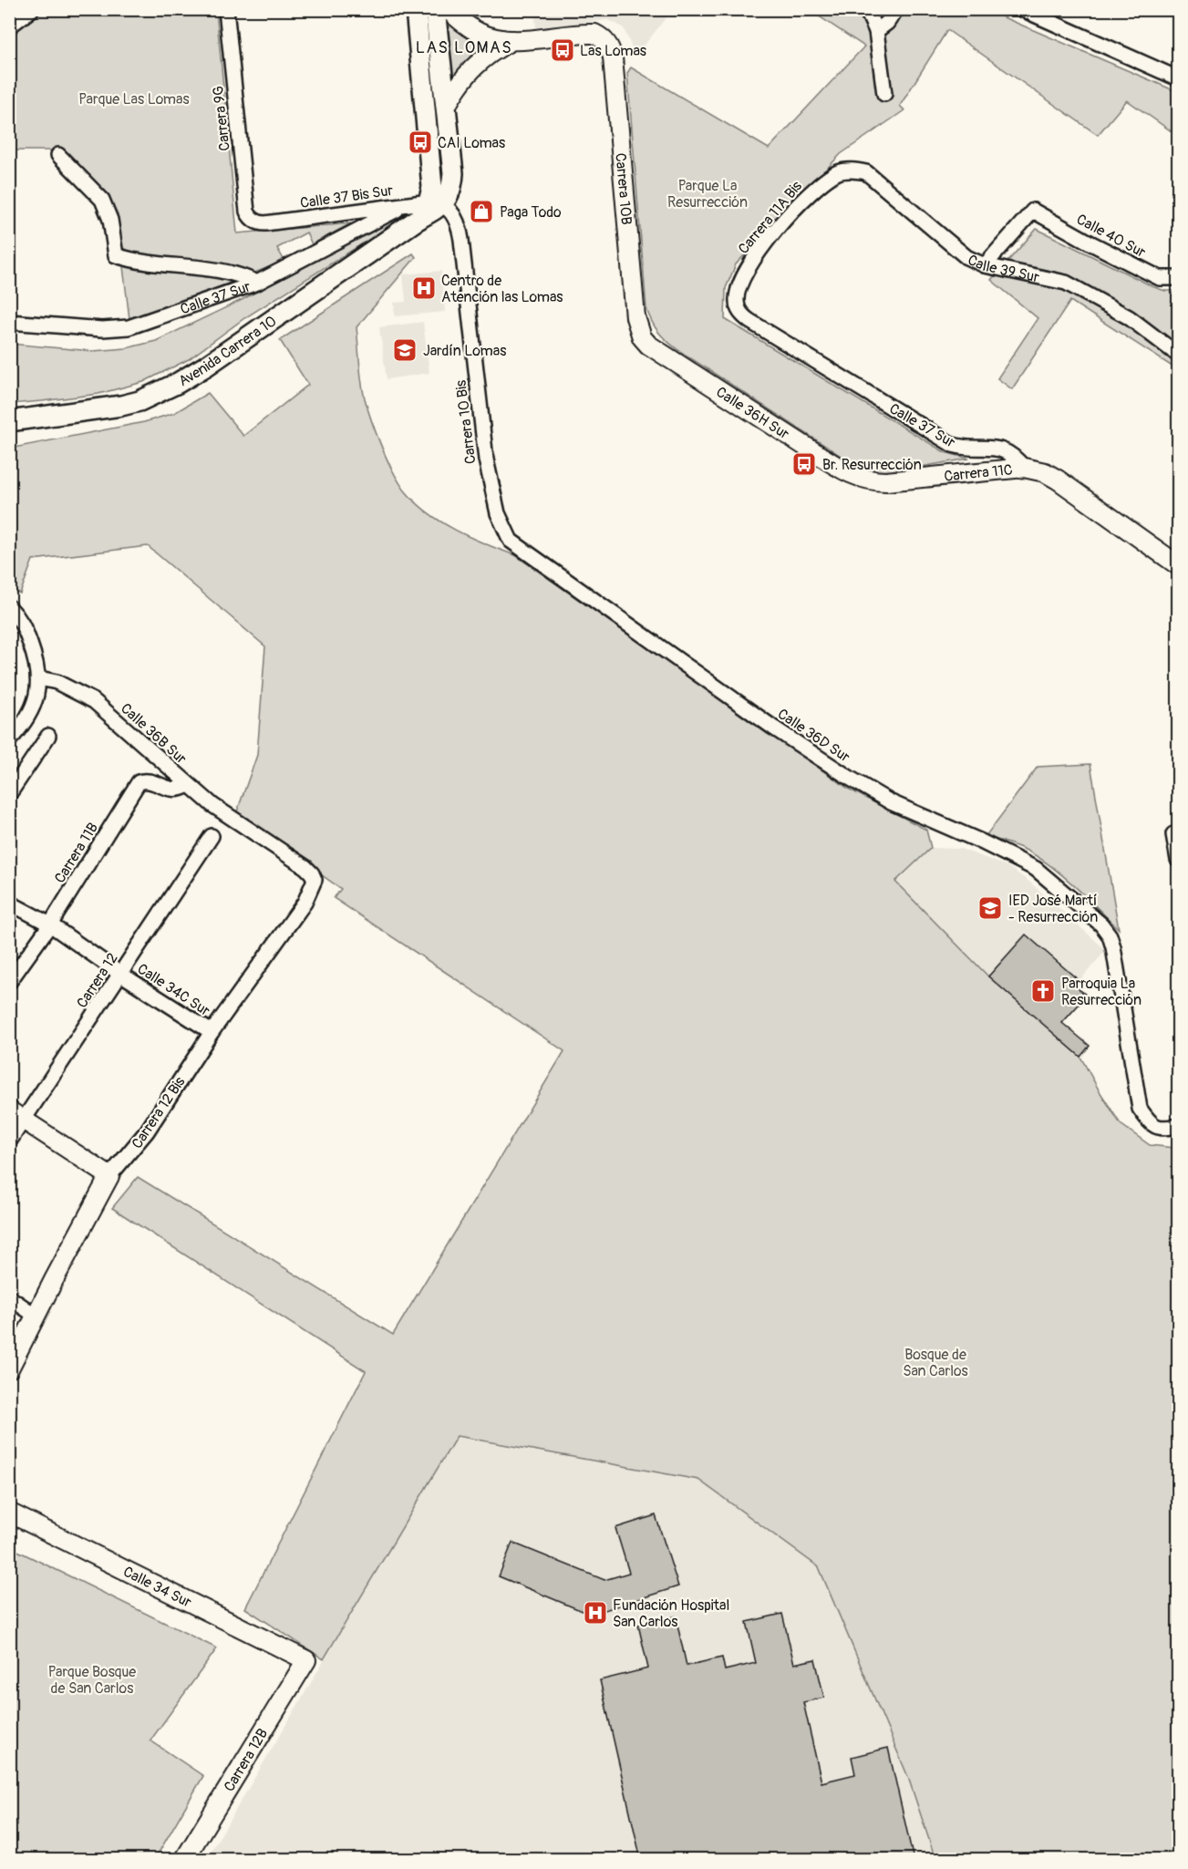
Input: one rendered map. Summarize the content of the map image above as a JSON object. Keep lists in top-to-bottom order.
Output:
{
  "streets": {
    "main road": ["Avenida Carrera 10"],
    "street": [
      "Carrera 9G",
      "Carrera 10B",
      "Calle 37 Bis Sur",
      "Carrera 11A Bis",
      "Calle 40 Sur",
      "Calle 39 Sur",
      "Calle 37 Sur",
      "Calle 36H Sur",
      "Carrera 10 Bis",
      "Carrera 11C",
      "Calle 36B Sur",
      "Calle 36D Sur",
      "Carrera 11B",
      "Carrera 12",
      "Calle 34C Sur",
      "Carrera 12 Bis",
      "Calle 34 Sur",
      "Carrera 12B"
    ]
  },
  "crossings": [
    ["Carrera 9G", "Calle 37 Bis Sur"],
    ["Carrera 10B", "Calle 36H Sur"],
    ["Calle 37 Bis Sur", "Calle 37 Sur"],
    ["Calle 37 Bis Sur", "Avenida Carrera 10"],
    ["Carrera 11A Bis", "Calle 39 Sur"],
    ["Carrera 11A Bis", "Calle 37 Sur"],
    ["Calle 40 Sur", "Calle 39 Sur"],
    ["Calle 37 Sur", "Avenida Carrera 10"],
    ["Calle 37 Sur", "Carrera 11C"],
    ["Avenida Carrera 10", "Carrera 10 Bis"],
    ["Calle 36H Sur", "Carrera 11C"],
    ["Carrera 10 Bis", "Calle 36D Sur"],
    ["Calle 36B Sur", "Carrera 11B"],
    ["Calle 36B Sur", "Carrera 12 Bis"],
    ["Carrera 11B", "Calle 34C Sur"],
    ["Carrera 12", "Calle 34C Sur"],
    ["Calle 34C Sur", "Carrera 12 Bis"],
    ["Calle 34 Sur", "Carrera 12B"]
  ],
  "districts": ["LAS LOMAS"],
  "parks": [
    "Parque Las Lomas",
    "Parque La Resurrección",
    "Bosque de San Carlos",
    "Parque Bosque de San Carlos"
  ],
  "places": {
    "bus stop": ["Las Lomas", "CAI Lomas", "Br. Resurrección"],
    "shop": ["Paga Todo"],
    "hospital": ["Centro de Atención las Lomas", "Fundación Hospital San Carlos"],
    "school or university": ["Jardín Lomas", "IED José Martí - Resurrección"],
    "church": ["Parroquia La Resurrección"]
  }
}
